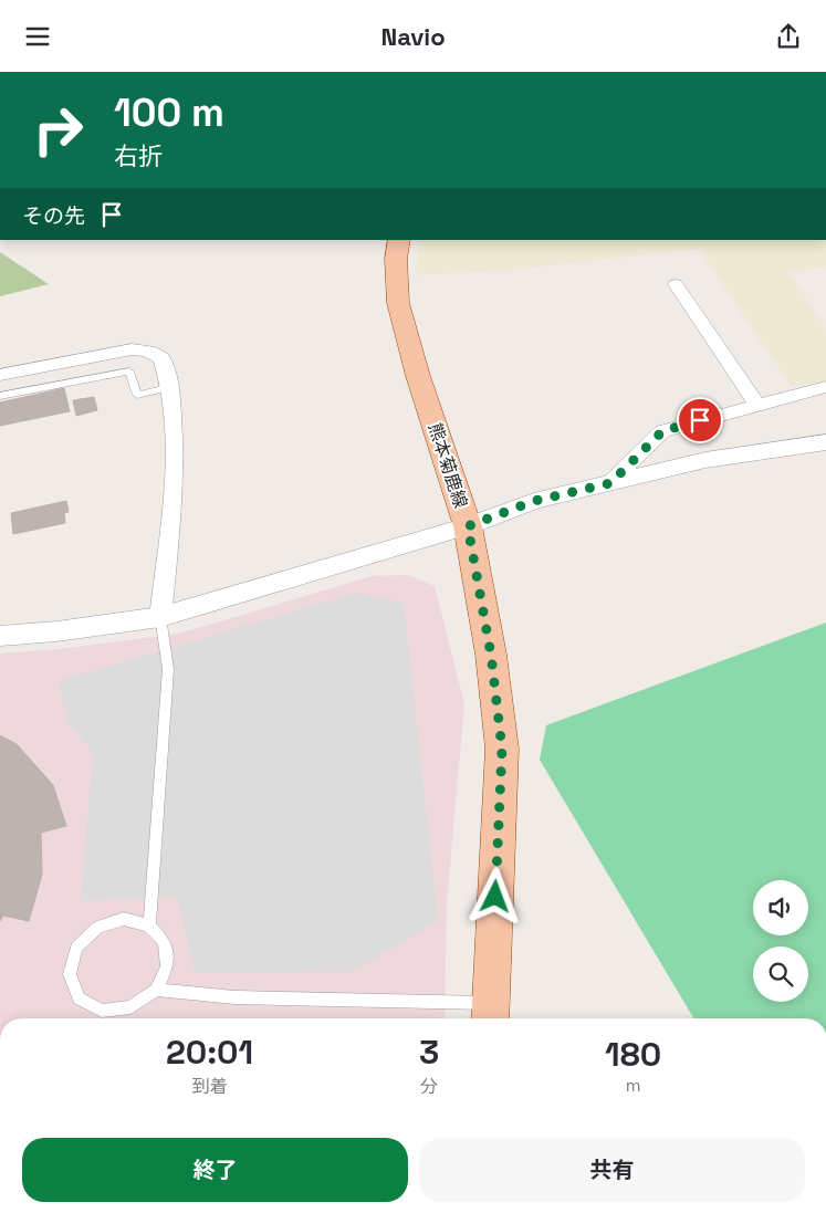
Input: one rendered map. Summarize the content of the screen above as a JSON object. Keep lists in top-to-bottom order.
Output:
{
  "streets": {
    "main road": ["熊本菊鹿線"]
  },
  "page": {
    "header": "Navio",
    "turn": ["100 m", "右折"],
    "then": "その先",
    "eta": [
      "20:01",
      "到着",
      "3",
      "分",
      "180",
      "m"
    ],
    "buttons": ["終了", "共有"]
  }
}
